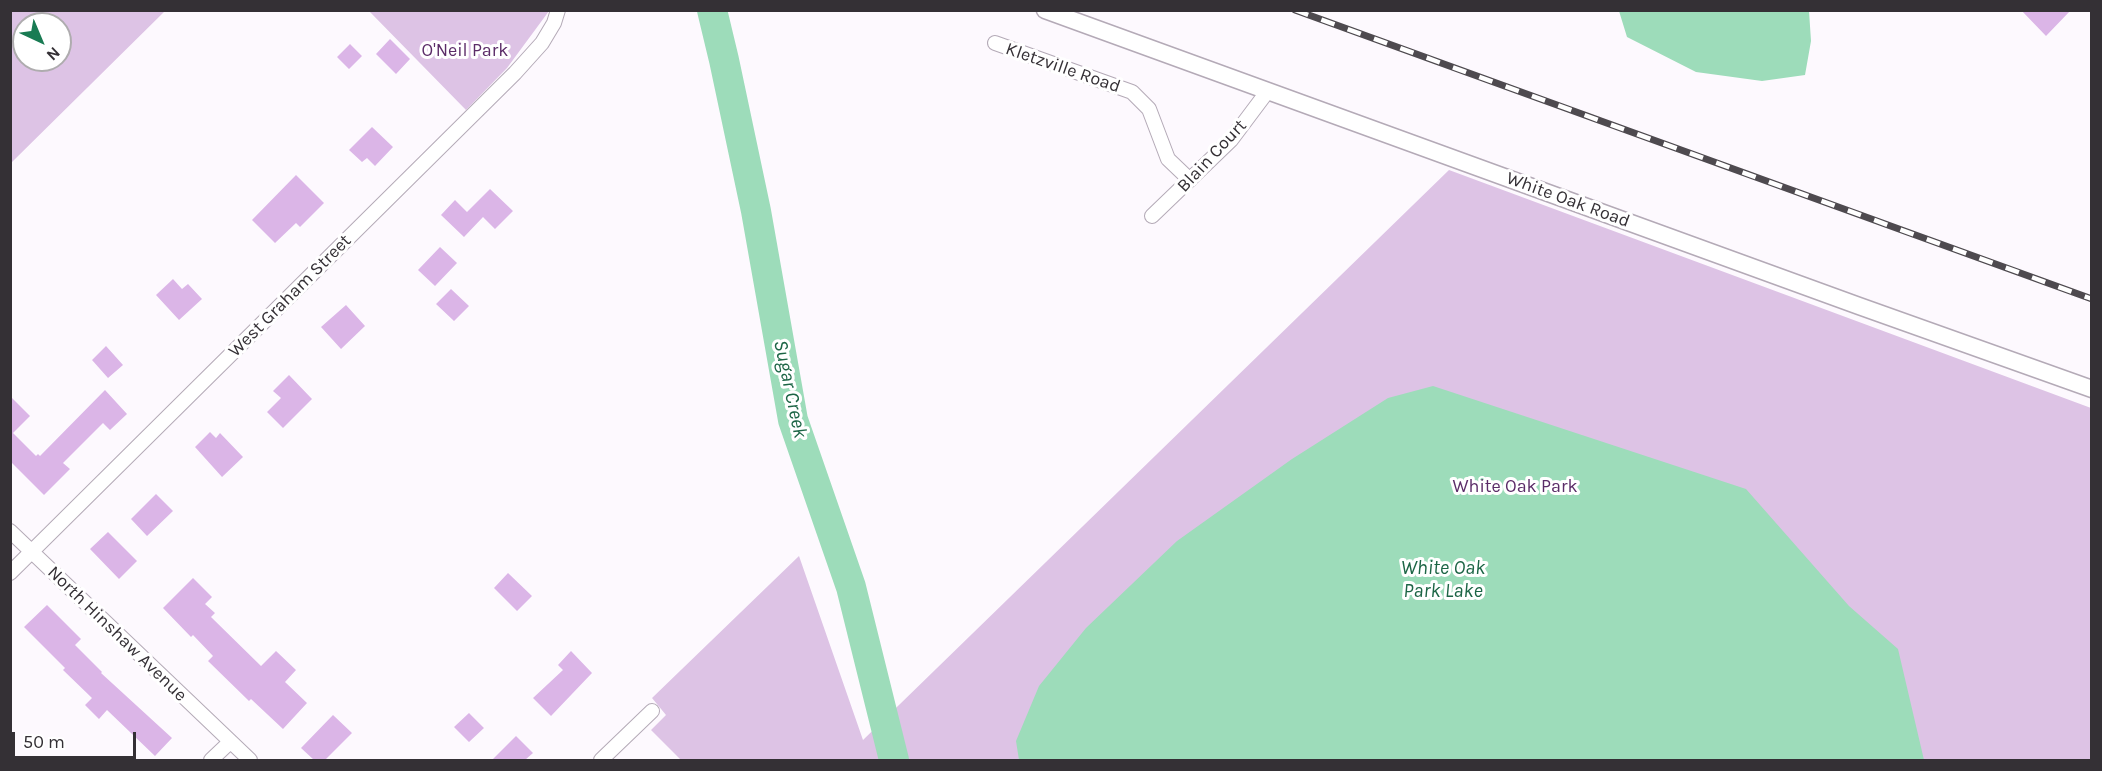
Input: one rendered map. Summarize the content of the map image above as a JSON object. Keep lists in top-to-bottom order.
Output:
{
  "streets": {
    "street": [
      "Kletzville Road",
      "Blain Court",
      "White Oak Road",
      "West Graham Street",
      "North Hinshaw Avenue"
    ]
  },
  "crossings": [
    ["Kletzville Road", "Blain Court"],
    ["Blain Court", "White Oak Road"],
    ["West Graham Street", "North Hinshaw Avenue"]
  ],
  "water": ["Sugar Creek", "White Oak Park Lake"],
  "parks": ["O'Neil Park", "White Oak Park"],
  "scale_bar": "50 m",
  "north": "bottom right"
}
